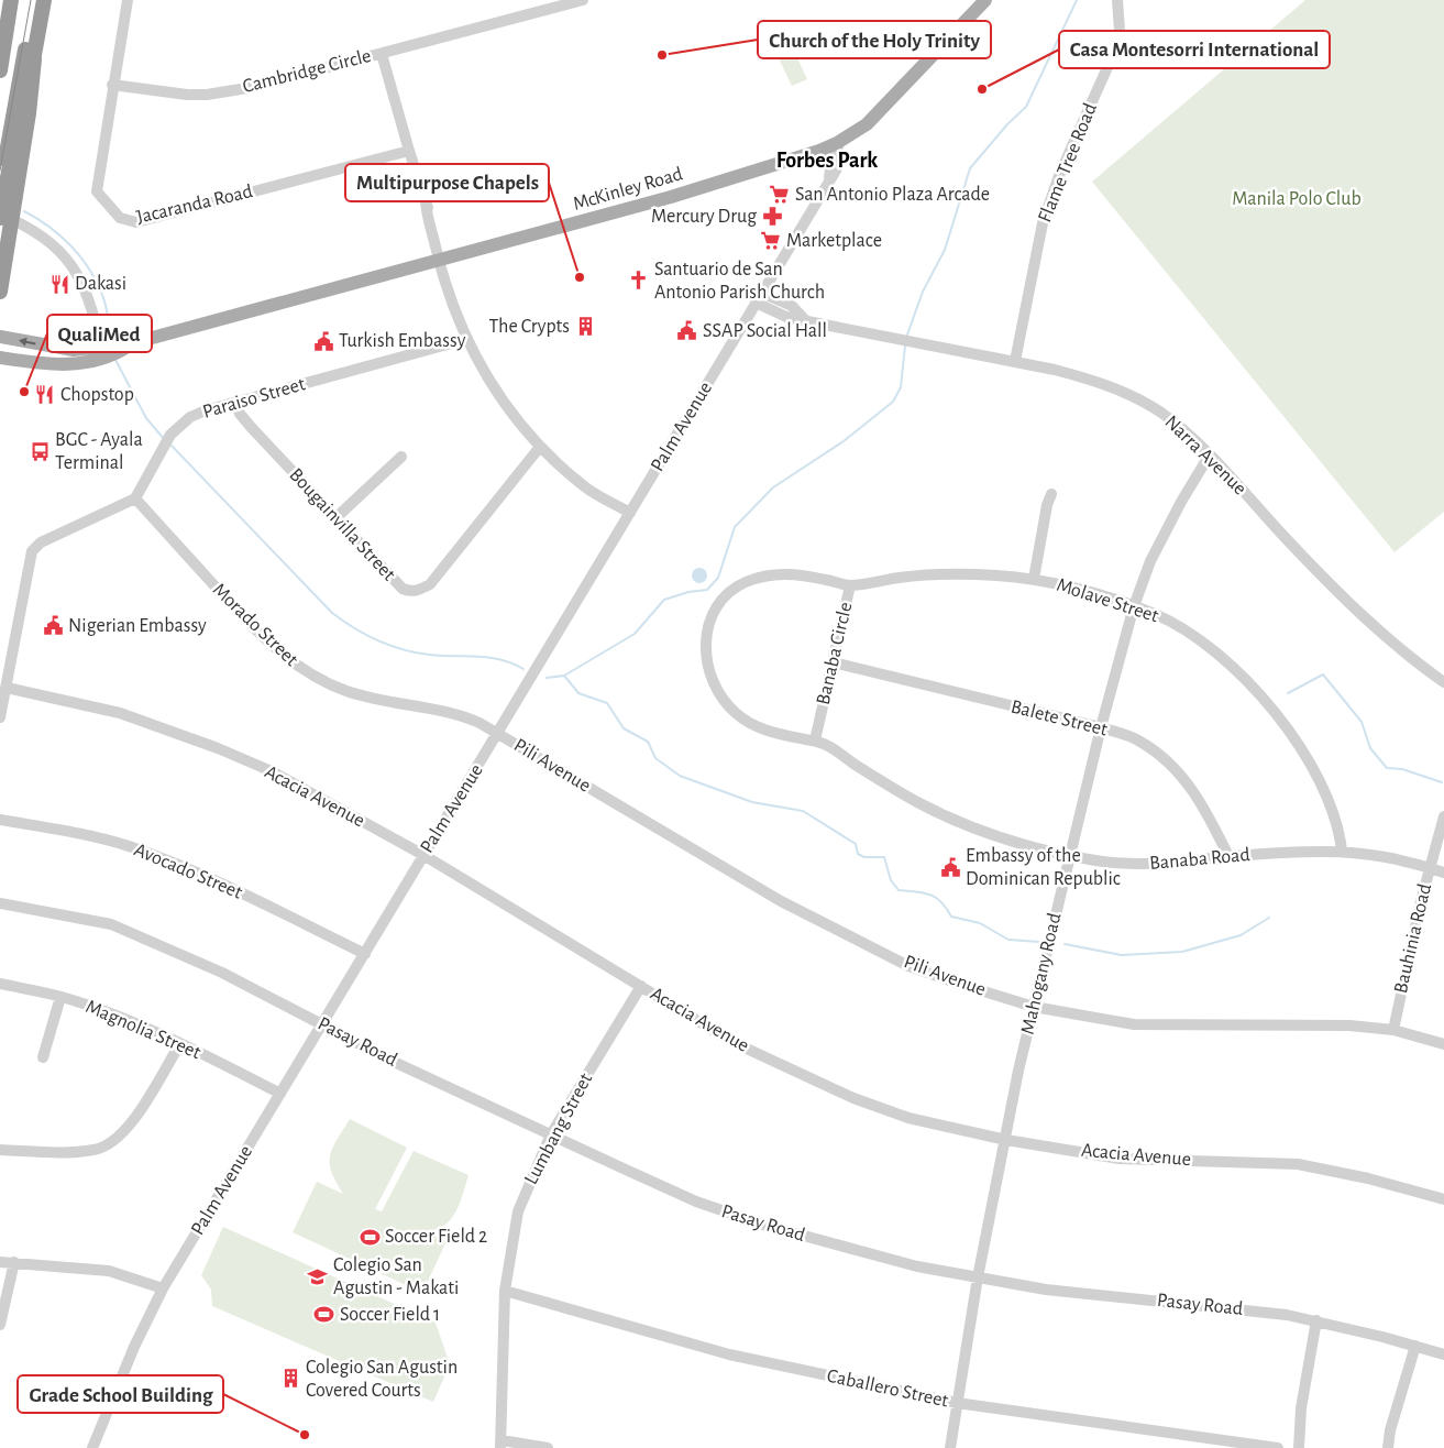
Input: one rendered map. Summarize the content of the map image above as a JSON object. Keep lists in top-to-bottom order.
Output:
{
  "streets": {
    "main road": ["McKinley Road"],
    "street": [
      "Cambridge Circle",
      "Flame Tree Road",
      "Jacaranda Road",
      "Paraiso Street",
      "Palm Avenue",
      "Narra Avenue",
      "Bougainvilla Street",
      "Molave Street",
      "Morado Street",
      "Banaba Circle",
      "Balete Street",
      "Pili Avenue",
      "Acacia Avenue",
      "Banaba Road",
      "Avocado Street",
      "Bauhinia Road",
      "Mahogany Road",
      "Magnolia Street",
      "Pasay Road",
      "Lumbang Street",
      "Caballero Street"
    ]
  },
  "crossings": [
    ["Cambridge Circle", "Jacaranda Road"],
    ["Flame Tree Road", "Narra Avenue"],
    ["McKinley Road", "Palm Avenue"],
    ["Paraiso Street", "Bougainvilla Street"],
    ["Paraiso Street", "Morado Street"],
    ["Palm Avenue", "Narra Avenue"],
    ["Palm Avenue", "Morado Street"],
    ["Palm Avenue", "Pili Avenue"],
    ["Palm Avenue", "Acacia Avenue"],
    ["Palm Avenue", "Avocado Street"],
    ["Palm Avenue", "Magnolia Street"],
    ["Palm Avenue", "Pasay Road"],
    ["Narra Avenue", "Mahogany Road"],
    ["Molave Street", "Banaba Circle"],
    ["Molave Street", "Balete Street"],
    ["Molave Street", "Banaba Road"],
    ["Molave Street", "Mahogany Road"],
    ["Morado Street", "Pili Avenue"],
    ["Banaba Circle", "Balete Street"],
    ["Banaba Circle", "Banaba Road"],
    ["Balete Street", "Banaba Road"],
    ["Balete Street", "Mahogany Road"],
    ["Pili Avenue", "Bauhinia Road"],
    ["Pili Avenue", "Mahogany Road"],
    ["Acacia Avenue", "Mahogany Road"],
    ["Acacia Avenue", "Lumbang Street"],
    ["Banaba Road", "Bauhinia Road"],
    ["Banaba Road", "Mahogany Road"],
    ["Mahogany Road", "Pasay Road"],
    ["Mahogany Road", "Caballero Street"],
    ["Pasay Road", "Lumbang Street"],
    ["Lumbang Street", "Caballero Street"]
  ],
  "districts": ["Forbes Park"],
  "parks": ["Manila Polo Club"],
  "places": {
    "other": [
      "Church of the Holy Trinity",
      "Casa Montesorri International",
      "Multipurpose Chapels",
      "QualiMed",
      "Grade School Building"
    ],
    "supermarket": ["San Antonio Plaza Arcade", "Marketplace"],
    "pharmacy": ["Mercury Drug"],
    "church": ["Santuario de San Antonio Parish Church"],
    "restaurant": ["Dakasi", "Chopstop"],
    "building": ["The Crypts", "Colegio San Agustin Covered Courts"],
    "public building": [
      "SSAP Social Hall",
      "Turkish Embassy",
      "Nigerian Embassy",
      "Embassy of the Dominican Republic"
    ],
    "bus stop": ["BGC - Ayala Terminal"],
    "sports": ["Soccer Field 2", "Soccer Field 1"],
    "school or university": ["Colegio San Agustin - Makati"]
  }
}
